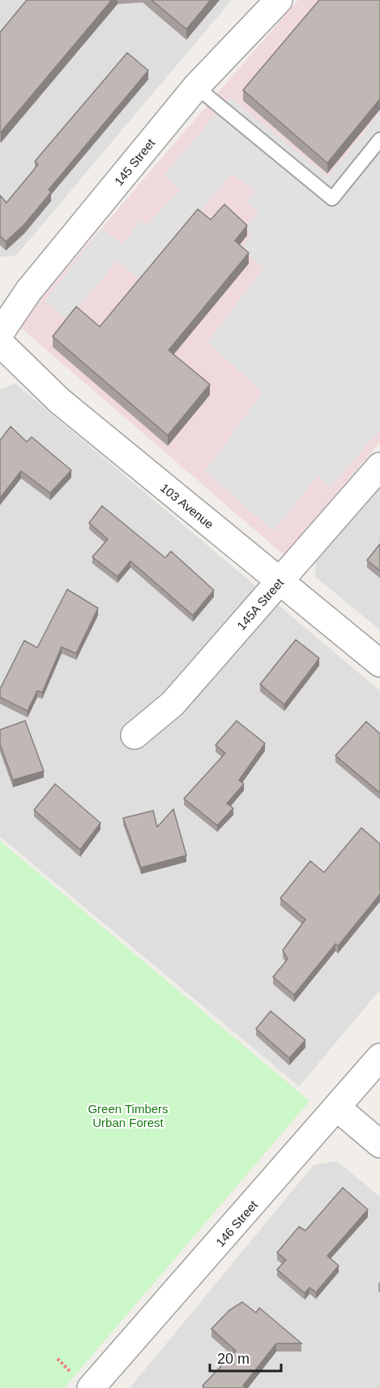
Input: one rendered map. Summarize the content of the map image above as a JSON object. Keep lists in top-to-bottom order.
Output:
{
  "streets": {
    "street": [
      "145 Street",
      "103 Avenue",
      "145A Street",
      "146 Street"
    ]
  },
  "crossings": [
    ["103 Avenue", "145A Street"]
  ],
  "parks": ["Green Timbers Urban Forest"],
  "scale_bar": "20 m"
}
